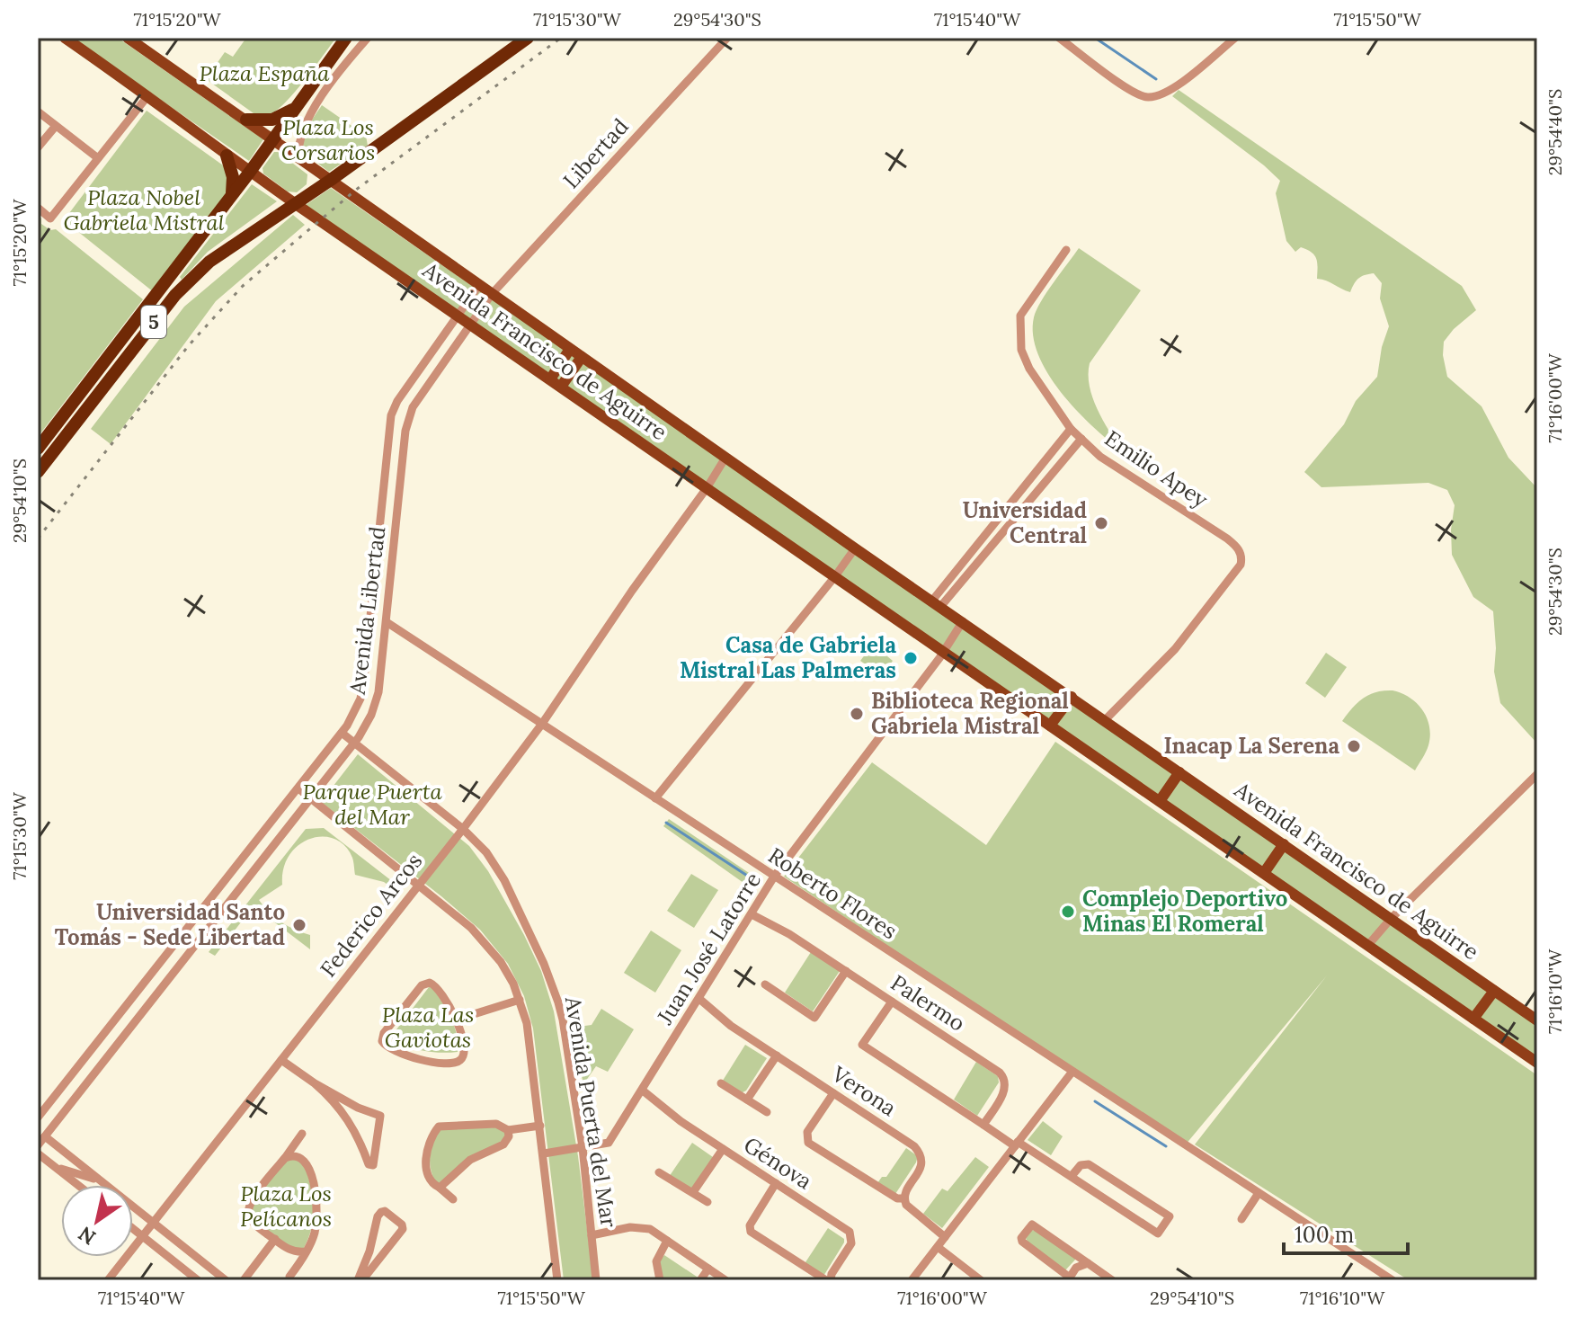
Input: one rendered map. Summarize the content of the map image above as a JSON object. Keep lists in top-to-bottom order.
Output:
{
  "streets": {
    "highway": ["5"],
    "main road": ["Avenida Francisco de Aguirre"],
    "street": [
      "Libertad",
      "Emilio Apey",
      "Avenida Libertad",
      "Roberto Flores",
      "Federico Arcos",
      "Juan José Latorre",
      "Palermo",
      "Verona",
      "Avenida Puerta del Mar",
      "Génova"
    ]
  },
  "crossings": [
    ["Libertad", "Avenida Francisco de Aguirre"],
    ["Libertad", "Avenida Libertad"],
    ["5", "Avenida Francisco de Aguirre"],
    ["Avenida Francisco de Aguirre", "Emilio Apey"],
    ["Avenida Francisco de Aguirre", "Avenida Libertad"],
    ["Avenida Francisco de Aguirre", "Federico Arcos"],
    ["Avenida Francisco de Aguirre", "Juan José Latorre"],
    ["Avenida Libertad", "Roberto Flores"],
    ["Avenida Libertad", "Avenida Puerta del Mar"],
    ["Roberto Flores", "Federico Arcos"],
    ["Roberto Flores", "Juan José Latorre"],
    ["Federico Arcos", "Avenida Puerta del Mar"],
    ["Juan José Latorre", "Palermo"],
    ["Juan José Latorre", "Verona"],
    ["Juan José Latorre", "Avenida Puerta del Mar"],
    ["Juan José Latorre", "Génova"]
  ],
  "parks": [
    "Plaza España",
    "Plaza Los Corsarios",
    "Plaza Nobel Gabriela Mistral",
    "Parque Puerta del Mar",
    "Plaza Las Gaviotas",
    "Plaza Los Pelícanos"
  ],
  "places": [
    "Universidad Central",
    "Casa de Gabriela Mistral Las Palmeras",
    "Biblioteca Regional Gabriela Mistral",
    "Inacap La Serena",
    "Complejo Deportivo Minas El Romeral",
    "Universidad Santo Tomás - Sede Libertad"
  ],
  "scale_bar": "100 m",
  "north": "bottom left",
  "coordinates": [
    "71°15'20\"W",
    "71°15'30\"W",
    "29°54'30\"S",
    "71°15'40\"W",
    "71°15'50\"W",
    "29°54'40\"S",
    "71°16'00\"W",
    "29°54'10\"S",
    "71°16'10\"W"
  ]
}
